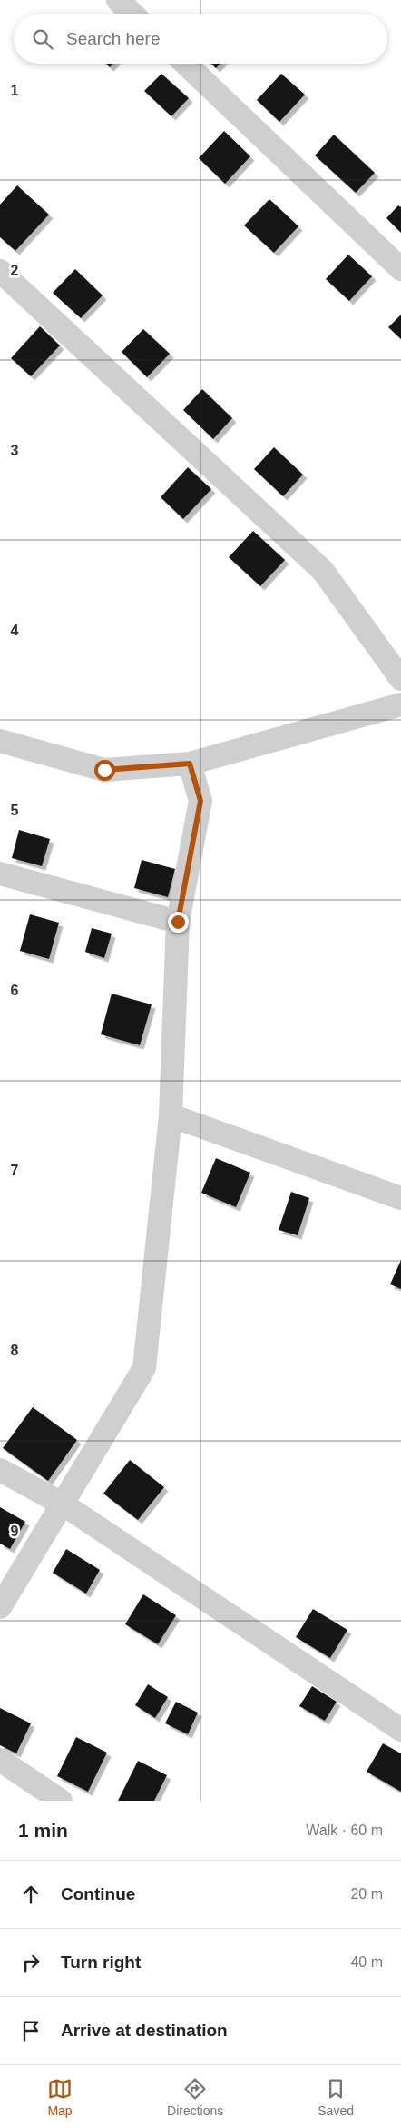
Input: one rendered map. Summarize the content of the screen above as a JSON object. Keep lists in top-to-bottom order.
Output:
{
  "page": {
    "search": "Search here",
    "heading": ["1 min", "Walk · 60 m"],
    "list": [
      ["Continue", "20 m"],
      ["Turn right", "40 m"],
      "Arrive at destination"
    ],
    "nav": ["Map", "Directions", "Saved"]
  },
  "grid": {
    "rows": [
      "1",
      "2",
      "3",
      "4",
      "5",
      "6",
      "7",
      "8",
      "9"
    ]
  }
}
